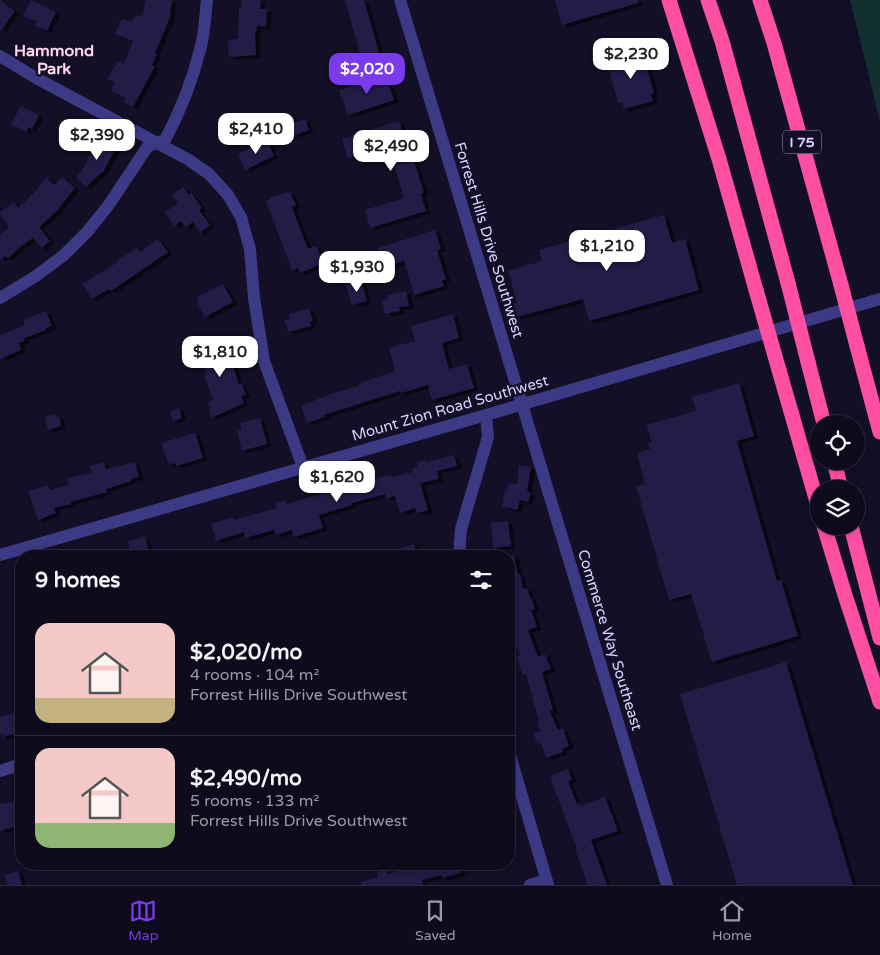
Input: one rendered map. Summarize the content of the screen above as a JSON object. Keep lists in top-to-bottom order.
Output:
{
  "streets": {
    "highway": ["I 75"],
    "street": ["Forrest Hills Drive Southwest", "Mount Zion Road Southwest", "Commerce Way Southeast"]
  },
  "crossings": [
    ["Forrest Hills Drive Southwest", "Mount Zion Road Southwest"],
    ["Forrest Hills Drive Southwest", "Commerce Way Southeast"],
    ["Mount Zion Road Southwest", "Commerce Way Southeast"]
  ],
  "districts": ["Hammond Park"],
  "page": {
    "price": [
      "$2,230",
      "$2,020",
      "$2,410",
      "$2,390",
      "$2,490",
      "$1,210",
      "$1,930",
      "$1,810",
      "$1,620"
    ],
    "heading": "9 homes",
    "list": [
      {
        "name": "$2,020/mo",
        "note": "4 rooms · 104 m² · Forrest Hills Drive Southwest"
      },
      {
        "name": "$2,490/mo",
        "note": "5 rooms · 133 m² · Forrest Hills Drive Southwest"
      }
    ],
    "tabs": ["Map", "Saved", "Home"]
  }
}
